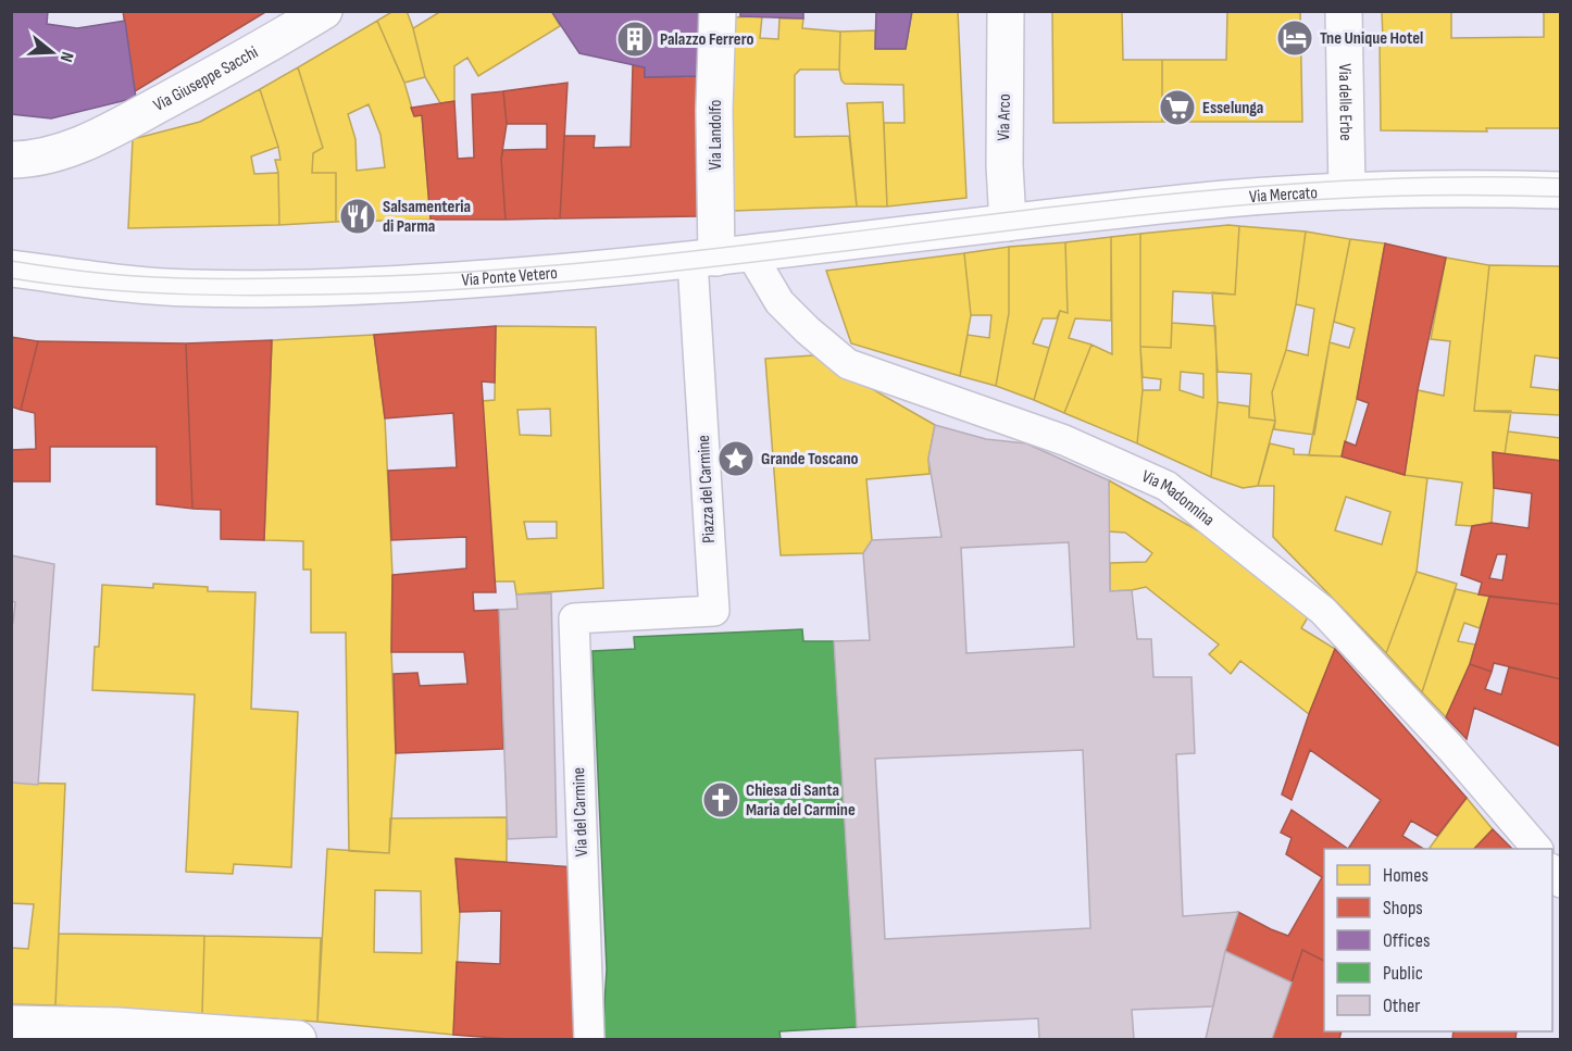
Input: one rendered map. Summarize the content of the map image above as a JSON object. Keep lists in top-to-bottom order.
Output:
{
  "streets": {
    "street": [
      "Via Giuseppe Sacchi",
      "Via delle Erbe",
      "Via Arco",
      "Via Landolfo",
      "Via Mercato",
      "Via Ponte Vetero",
      "Piazza del Carmine",
      "Via Madonnina",
      "Via del Carmine"
    ]
  },
  "crossings": [
    ["Via delle Erbe", "Via Mercato"],
    ["Via Arco", "Via Mercato"],
    ["Via Arco", "Via Ponte Vetero"],
    ["Via Landolfo", "Via Ponte Vetero"],
    ["Via Landolfo", "Piazza del Carmine"],
    ["Via Mercato", "Via Ponte Vetero"],
    ["Via Ponte Vetero", "Piazza del Carmine"],
    ["Via Ponte Vetero", "Via Madonnina"],
    ["Piazza del Carmine", "Via del Carmine"]
  ],
  "places": {
    "hotel": ["Tne Unique Hotel"],
    "building": ["Palazzo Ferrero"],
    "supermarket": ["Esselunga"],
    "restaurant": ["Salsamenteria di Parma"],
    "place": ["Grande Toscano"],
    "church": ["Chiesa di Santa Maria del Carmine"]
  },
  "legend": [
    "Homes",
    "Shops",
    "Offices",
    "Public",
    "Other"
  ],
  "north": "right"
}
